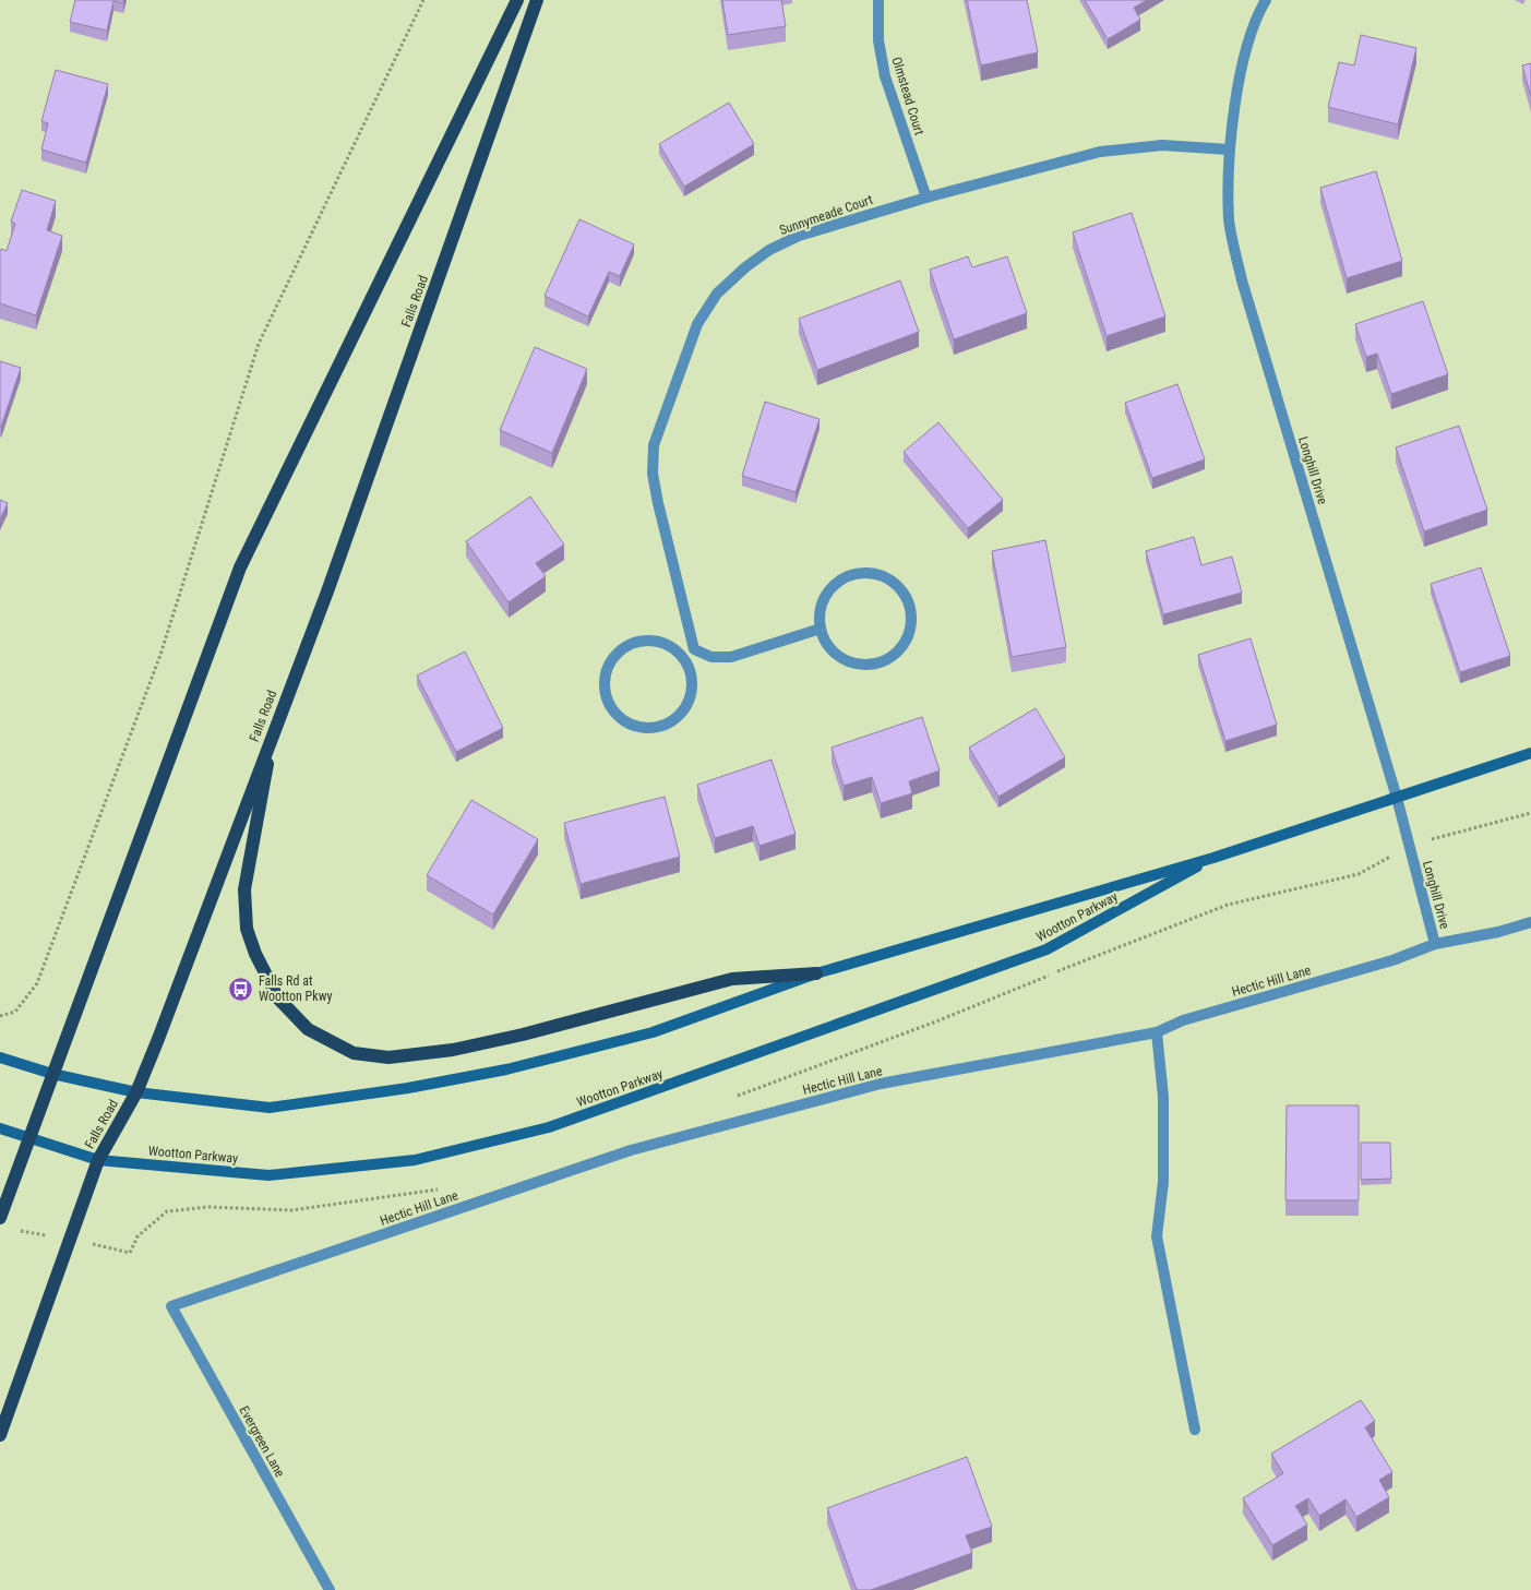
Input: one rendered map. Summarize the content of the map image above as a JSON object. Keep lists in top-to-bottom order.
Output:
{
  "streets": {
    "main road": ["Falls Road", "Wootton Parkway"],
    "street": [
      "Olmstead Court",
      "Sunnymeade Court",
      "Longhill Drive",
      "Hectic Hill Lane",
      "Evergreen Lane"
    ]
  },
  "crossings": [
    ["Olmstead Court", "Sunnymeade Court"],
    ["Sunnymeade Court", "Longhill Drive"],
    ["Falls Road", "Wootton Parkway"],
    ["Longhill Drive", "Wootton Parkway"],
    ["Longhill Drive", "Hectic Hill Lane"],
    ["Hectic Hill Lane", "Evergreen Lane"]
  ],
  "places": {
    "bus stop": ["Falls Rd at Wootton Pkwy"]
  }
}
